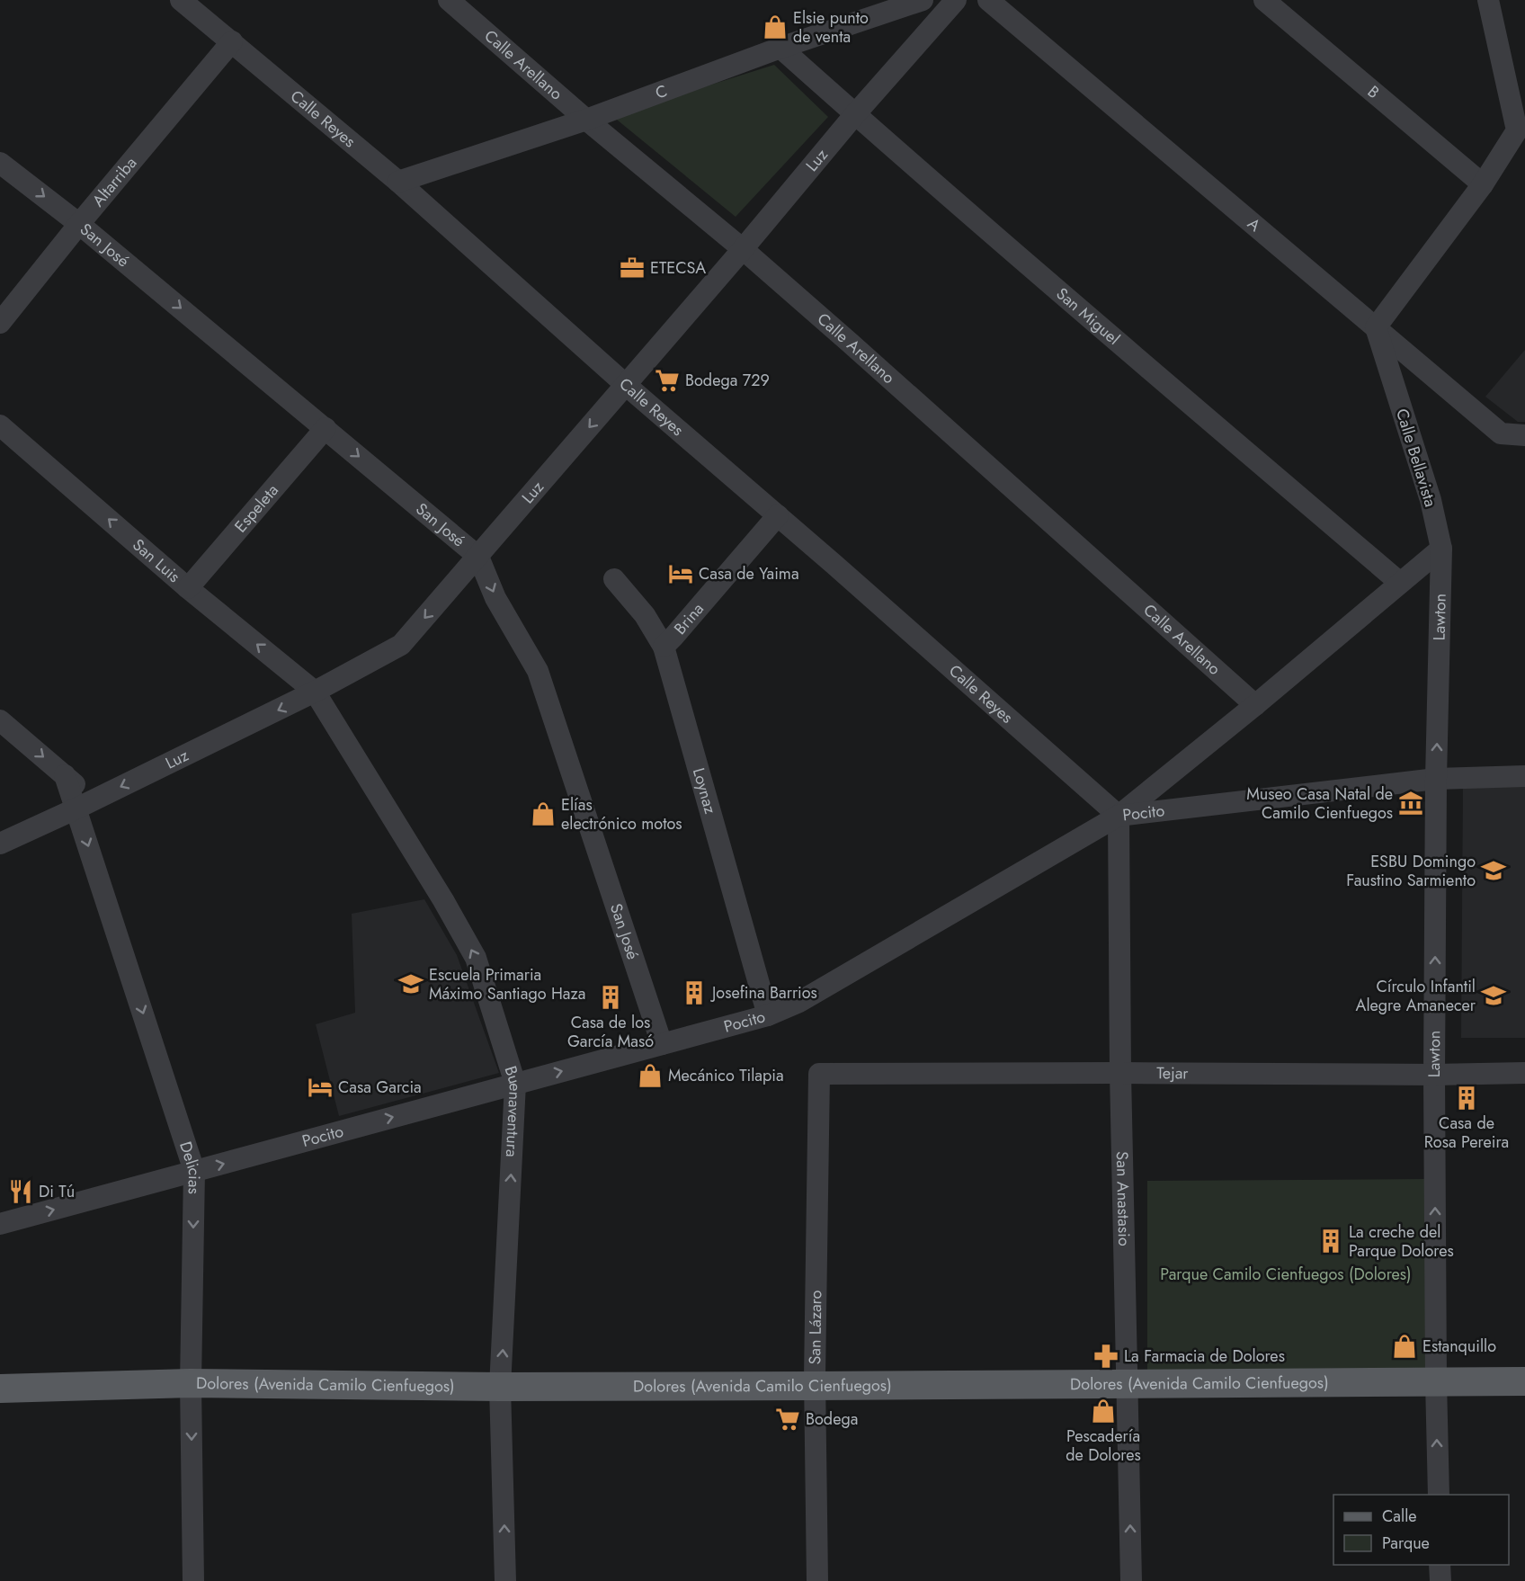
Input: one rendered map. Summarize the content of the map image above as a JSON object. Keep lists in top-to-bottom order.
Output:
{
  "streets": {
    "main road": ["Dolores (Avenida Camilo Cienfuegos)"],
    "street": [
      "Calle Arellano",
      "C",
      "B",
      "Calle Reyes",
      "Luz",
      "Altarriba",
      "A",
      "San José",
      "San Miguel",
      "Calle Bellavista",
      "Espeleta",
      "San Luis",
      "Brina",
      "Lawton",
      "Loynaz",
      "Pocito",
      "Tejar",
      "Buenaventura",
      "Delicias",
      "San Anastasio",
      "San Lázaro"
    ]
  },
  "crossings": [
    ["Calle Arellano", "C"],
    ["Calle Arellano", "Luz"],
    ["C", "Calle Reyes"],
    ["C", "San Miguel"],
    ["Calle Reyes", "Luz"],
    ["Calle Reyes", "Altarriba"],
    ["Calle Reyes", "Brina"],
    ["Calle Reyes", "Pocito"],
    ["Calle Reyes", "San Anastasio"],
    ["Luz", "San José"],
    ["Luz", "San Miguel"],
    ["Luz", "San Luis"],
    ["Luz", "Buenaventura"],
    ["Luz", "Delicias"],
    ["Altarriba", "San José"],
    ["A", "Calle Bellavista"],
    ["San José", "Espeleta"],
    ["San José", "Pocito"],
    ["Calle Bellavista", "Lawton"],
    ["Espeleta", "San Luis"],
    ["San Luis", "Buenaventura"],
    ["Brina", "Loynaz"],
    ["Lawton", "Pocito"],
    ["Lawton", "Tejar"],
    ["Lawton", "Dolores (Avenida Camilo Cienfuegos)"],
    ["Loynaz", "Pocito"],
    ["Pocito", "Buenaventura"],
    ["Pocito", "Delicias"],
    ["Pocito", "San Anastasio"],
    ["Tejar", "San Anastasio"],
    ["Tejar", "San Lázaro"],
    ["Buenaventura", "Dolores (Avenida Camilo Cienfuegos)"],
    ["Delicias", "Dolores (Avenida Camilo Cienfuegos)"],
    ["San Anastasio", "Dolores (Avenida Camilo Cienfuegos)"],
    ["San Lázaro", "Dolores (Avenida Camilo Cienfuegos)"]
  ],
  "one_way": [
    "Luz",
    "San José",
    "San Luis",
    "Lawton",
    "Pocito",
    "Buenaventura",
    "Delicias"
  ],
  "parks": ["Parque Camilo Cienfuegos (Dolores)"],
  "places": {
    "shop": [
      "Elsie punto de venta",
      "Elías electrónico motos",
      "Mecánico Tilapia",
      "Estanquillo",
      "Pescadería de Dolores"
    ],
    "office": ["ETECSA"],
    "supermarket": ["Bodega 729", "Bodega"],
    "hotel": ["Casa de Yaima", "Casa Garcia"],
    "museum": ["Museo Casa Natal de Camilo Cienfuegos"],
    "school or university": ["ESBU Domingo Faustino Sarmiento", "Escuela Primaria Máximo Santiago Haza", "Círculo Infantil Alegre Amanecer"],
    "building": [
      "Josefina Barrios",
      "Casa de los García Masó",
      "Casa de Rosa Pereira",
      "La creche del Parque Dolores"
    ],
    "restaurant": ["Di Tú"],
    "pharmacy": ["La Farmacia de Dolores"]
  },
  "legend": ["Calle", "Parque"]
}
